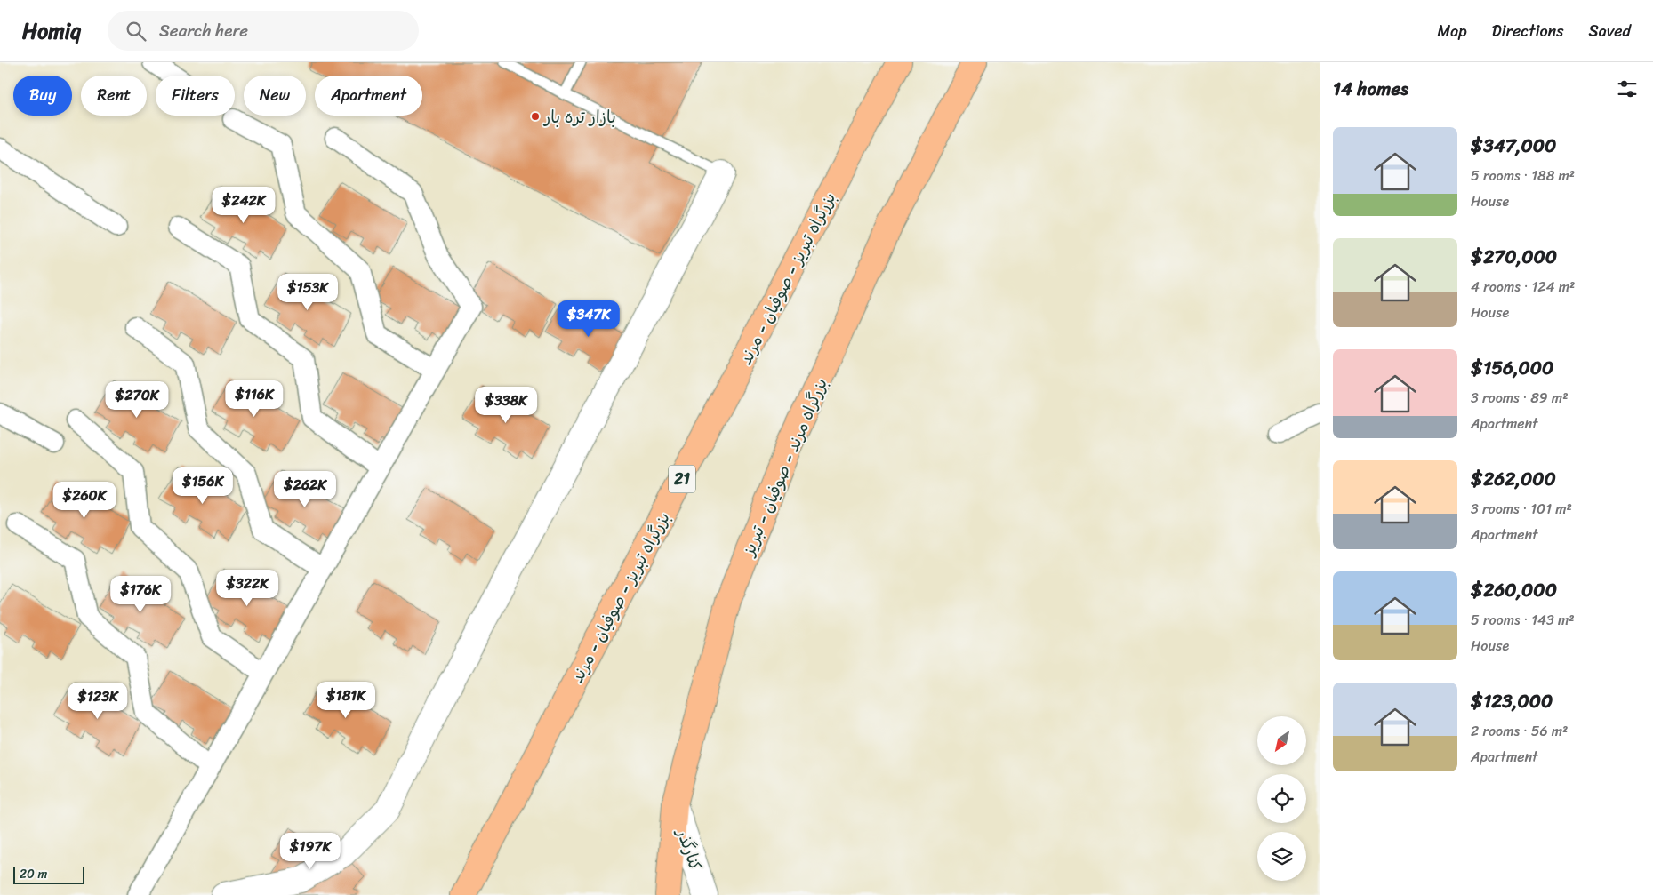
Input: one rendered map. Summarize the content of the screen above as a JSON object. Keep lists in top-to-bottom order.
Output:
{
  "streets": {
    "highway": ["بزرگراه تبریز - صوفیان - مرند", "بزرگراه مرند - صوفیان - تبریز", "21"],
    "street": ["کنارگذر"]
  },
  "crossings": [
    ["بزرگراه مرند - صوفیان - تبریز", "کنارگذر"]
  ],
  "places": ["بازار تره بار"],
  "scale_bar": "20 m",
  "north": "bottom left",
  "page": {
    "header": "Homiq",
    "search": "Search here",
    "nav": ["Map", "Directions", "Saved"],
    "heading": "14 homes",
    "chip": [
      "Buy",
      "Rent",
      "Filters",
      "New",
      "Apartment"
    ],
    "list": [
      {
        "name": "$347,000",
        "note": "5 rooms · 188 m² · House"
      },
      {
        "name": "$270,000",
        "note": "4 rooms · 124 m² · House"
      },
      {
        "name": "$156,000",
        "note": "3 rooms · 89 m² · Apartment"
      },
      {
        "name": "$262,000",
        "note": "3 rooms · 101 m² · Apartment"
      },
      {
        "name": "$260,000",
        "note": "5 rooms · 143 m² · House"
      },
      {
        "name": "$123,000",
        "note": "2 rooms · 56 m² · Apartment"
      }
    ],
    "price": [
      "$242K",
      "$153K",
      "$347K",
      "$116K",
      "$270K",
      "$338K",
      "$156K",
      "$262K",
      "$260K",
      "$322K",
      "$176K",
      "$181K",
      "$123K",
      "$197K"
    ],
    "scale": "20 m"
  }
}
